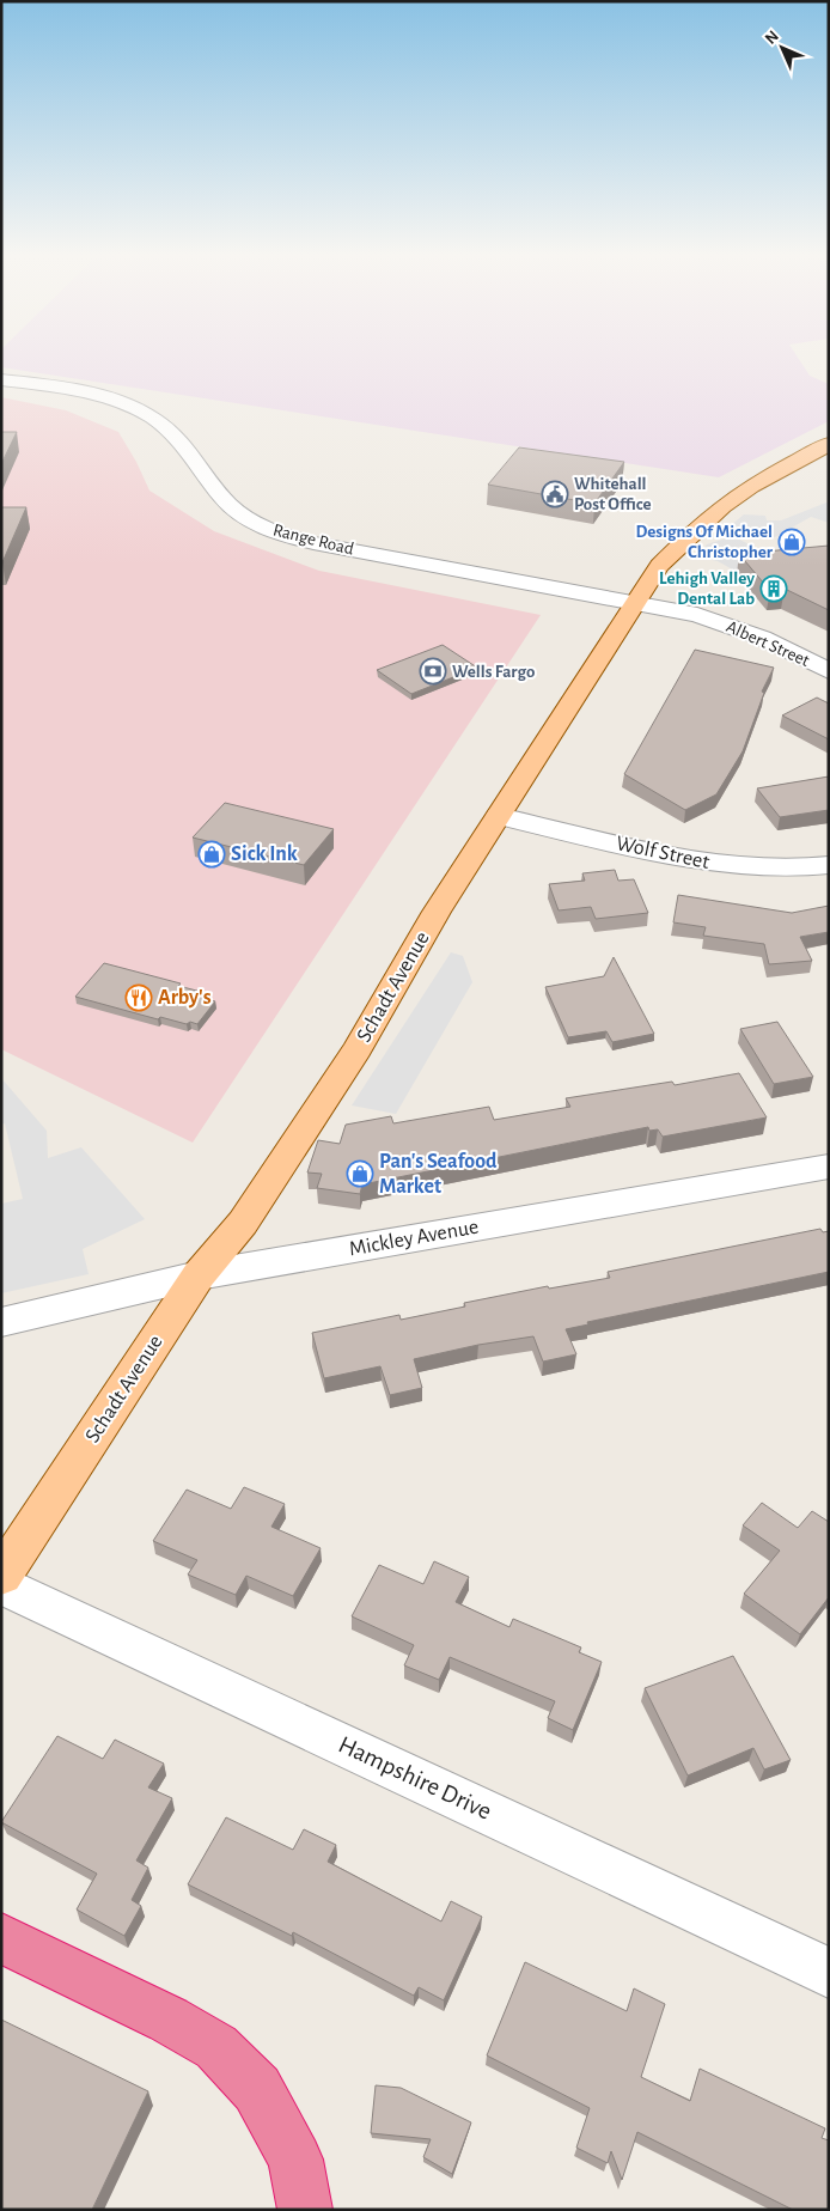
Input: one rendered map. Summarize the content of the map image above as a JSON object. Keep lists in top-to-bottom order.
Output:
{
  "streets": {
    "main road": ["Schadt Avenue"],
    "street": [
      "Range Road",
      "Albert Street",
      "Wolf Street",
      "Mickley Avenue",
      "Hampshire Drive"
    ]
  },
  "crossings": [
    ["Range Road", "Albert Street"],
    ["Range Road", "Schadt Avenue"],
    ["Albert Street", "Schadt Avenue"],
    ["Wolf Street", "Schadt Avenue"],
    ["Schadt Avenue", "Mickley Avenue"]
  ],
  "places": {
    "public building": ["Whitehall Post Office"],
    "shop": ["Designs Of Michael Christopher", "Sick Ink", "Pan's Seafood Market"],
    "building": ["Lehigh Valley Dental Lab"],
    "bank": ["Wells Fargo"],
    "restaurant": ["Arby's"]
  },
  "north": "top left"
}
